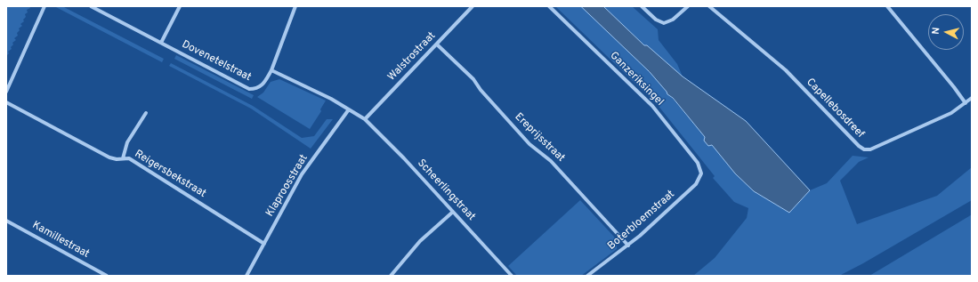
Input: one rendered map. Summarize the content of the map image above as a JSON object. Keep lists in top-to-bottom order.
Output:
{
  "streets": {
    "street": [
      "Walstrostraat",
      "Dovenetelstraat",
      "Ganzeriksingel",
      "Capellebosdreef",
      "Ereprijsstraat",
      "Reigersbekstraat",
      "Klaproosstraat",
      "Scheerlingstraat",
      "Boterbloemstraat",
      "Kamillestraat"
    ]
  },
  "crossings": [
    ["Walstrostraat", "Ereprijsstraat"],
    ["Walstrostraat", "Scheerlingstraat"],
    ["Ganzeriksingel", "Boterbloemstraat"],
    ["Ereprijsstraat", "Boterbloemstraat"],
    ["Reigersbekstraat", "Klaproosstraat"]
  ],
  "north": "left"
}
